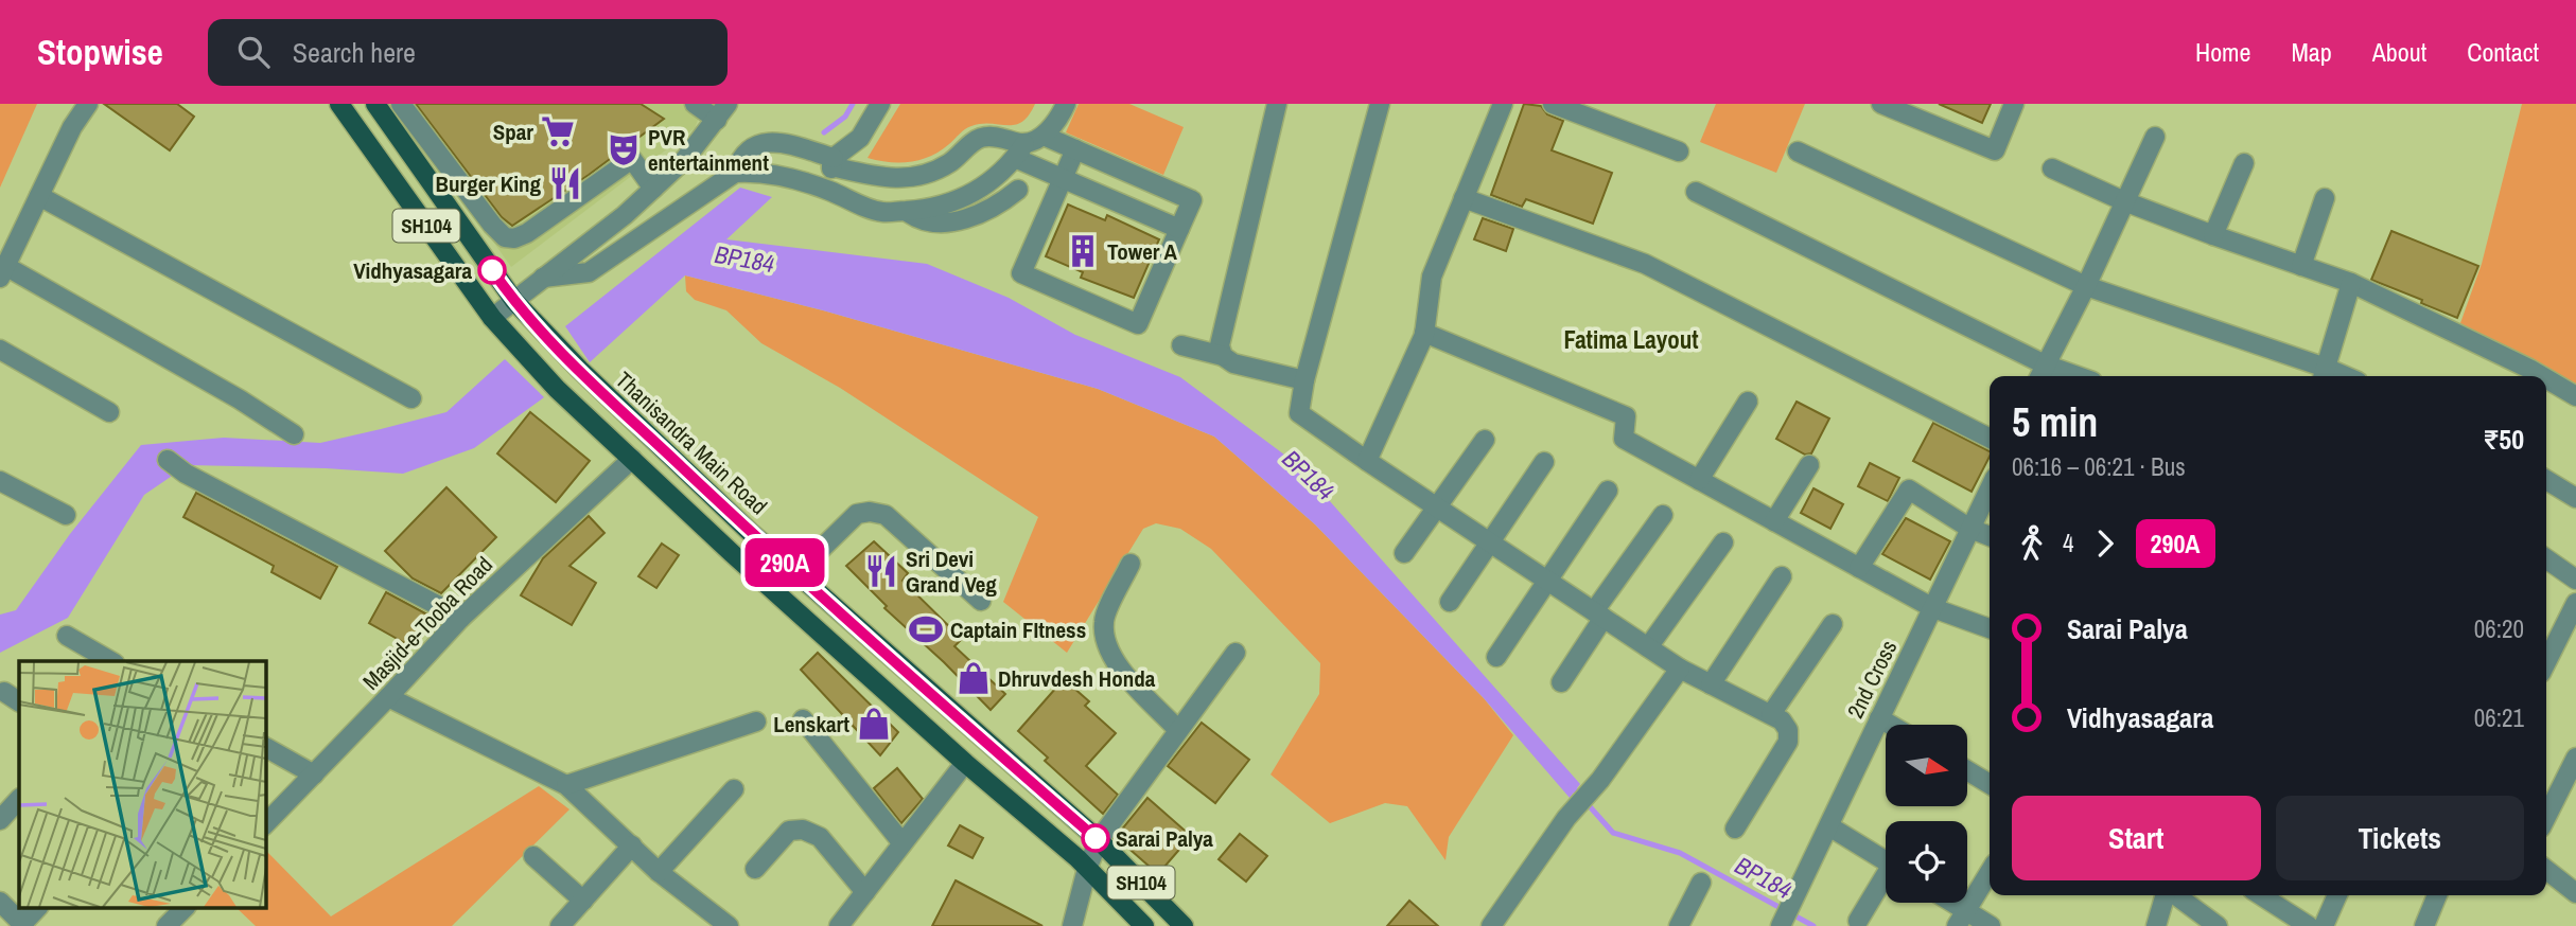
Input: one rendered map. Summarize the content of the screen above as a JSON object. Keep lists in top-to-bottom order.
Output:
{
  "streets": {
    "main road": ["SH104", "Thanisandra Main Road"],
    "street": ["Masjid-e-Tooba Road", "2nd Cross"]
  },
  "crossings": [
    ["SH104", "Masjid-e-Tooba Road"]
  ],
  "districts": ["Fatima Layout"],
  "water": ["BP184"],
  "places": {
    "supermarket": ["Spar"],
    "theatre": ["PVR entertainment"],
    "restaurant": ["Burger King", "Sri Devi Grand Veg"],
    "building": ["Tower A"],
    "other": ["Vidhyasagara", "Sarai Palya"],
    "sports": ["Captain FItness"],
    "shop": ["Dhruvdesh Honda", "Lenskart"]
  },
  "lines": ["bus line 290A"],
  "north": "right",
  "page": {
    "header": "Stopwise",
    "search": "Search here",
    "nav": [
      "Home",
      "Map",
      "About",
      "Contact"
    ],
    "on_map": "290A",
    "heading": ["5 min", "06:16 – 06:21 · Bus", "₹50"],
    "legs": ["4", "290A"],
    "list": [
      {
        "name": "Sarai Palya",
        "value": "06:20"
      },
      {
        "name": "Vidhyasagara",
        "value": "06:21"
      }
    ],
    "buttons": ["Start", "Tickets"]
  }
}
